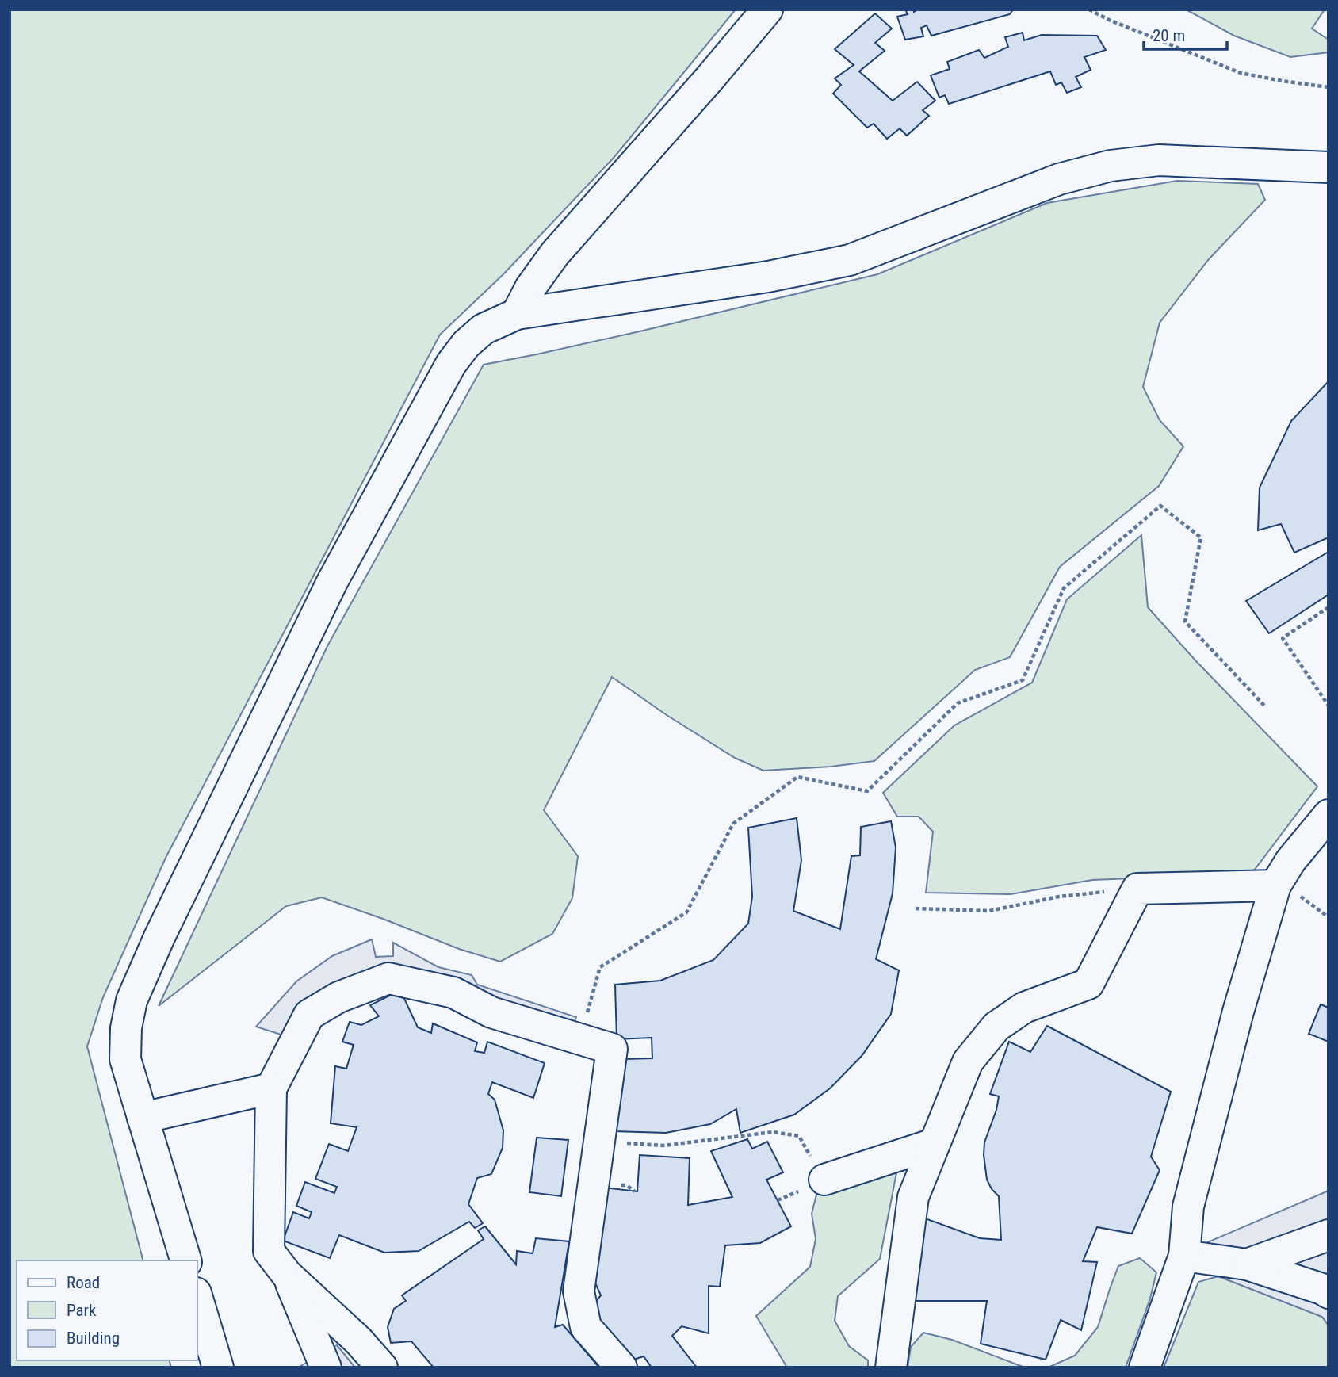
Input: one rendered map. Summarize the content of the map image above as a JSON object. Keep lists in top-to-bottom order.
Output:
{
  "legend": ["Road", "Park", "Building"],
  "scale_bar": "20 m"
}
